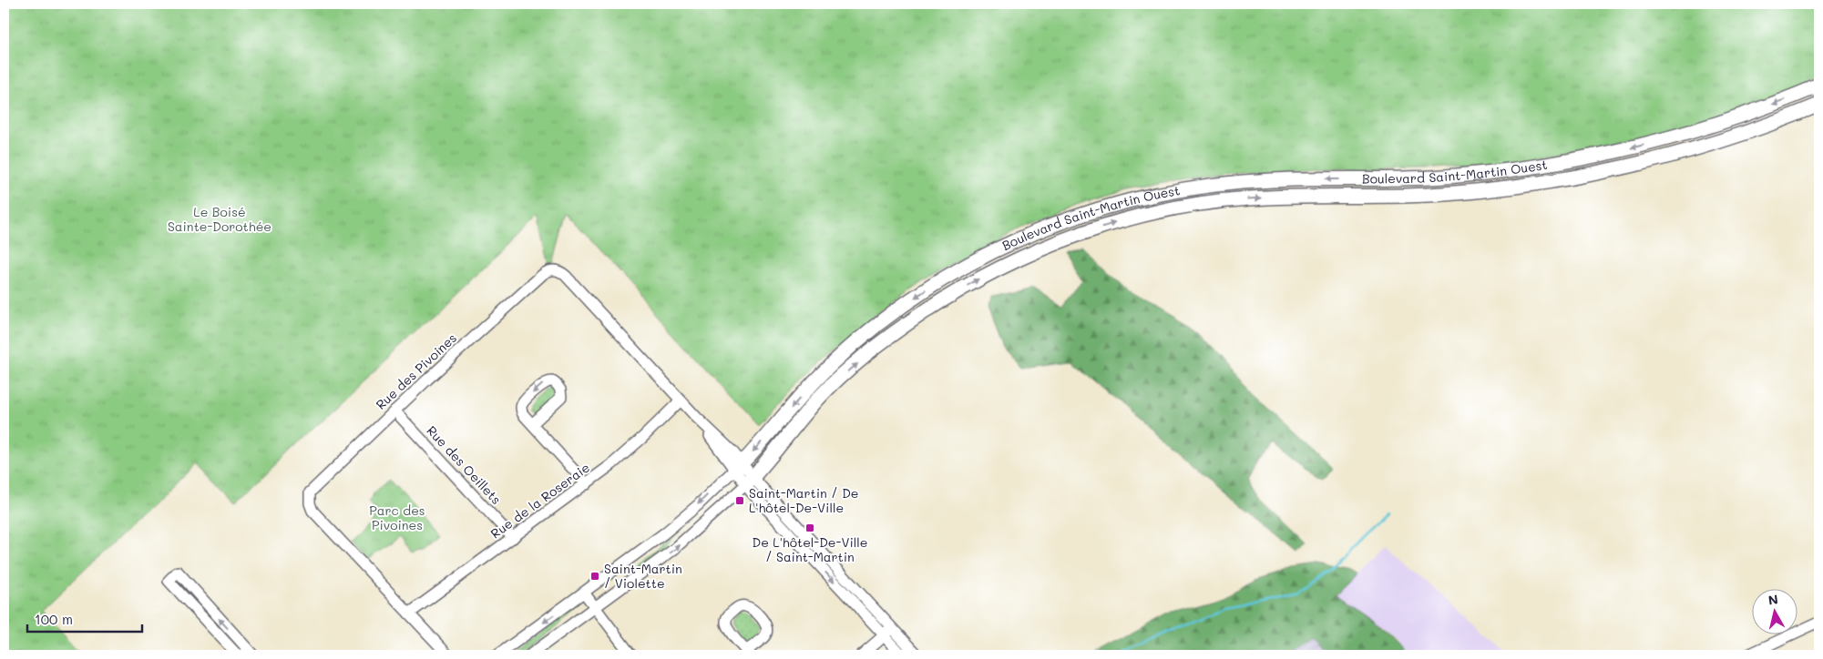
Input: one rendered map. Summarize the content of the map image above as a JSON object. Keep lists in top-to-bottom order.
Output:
{
  "streets": {
    "main road": ["Boulevard Saint-Martin Ouest"],
    "street": ["Rue des Pivoines", "Rue des Oeillets", "Rue de la Roseraie"]
  },
  "crossings": [
    ["Boulevard Saint-Martin Ouest", "Rue des Pivoines"],
    ["Rue des Pivoines", "Rue des Oeillets"],
    ["Rue des Pivoines", "Rue de la Roseraie"],
    ["Rue des Oeillets", "Rue de la Roseraie"]
  ],
  "parks": ["Le Boisé Sainte-Dorothée", "Parc des Pivoines"],
  "places": {
    "transit": ["Saint-Martin / De L'hôtel-De-Ville", "De L'hôtel-De-Ville / Saint-Martin", "Saint-Martin / Violette"]
  },
  "scale_bar": "100 m",
  "north": "top"
}
